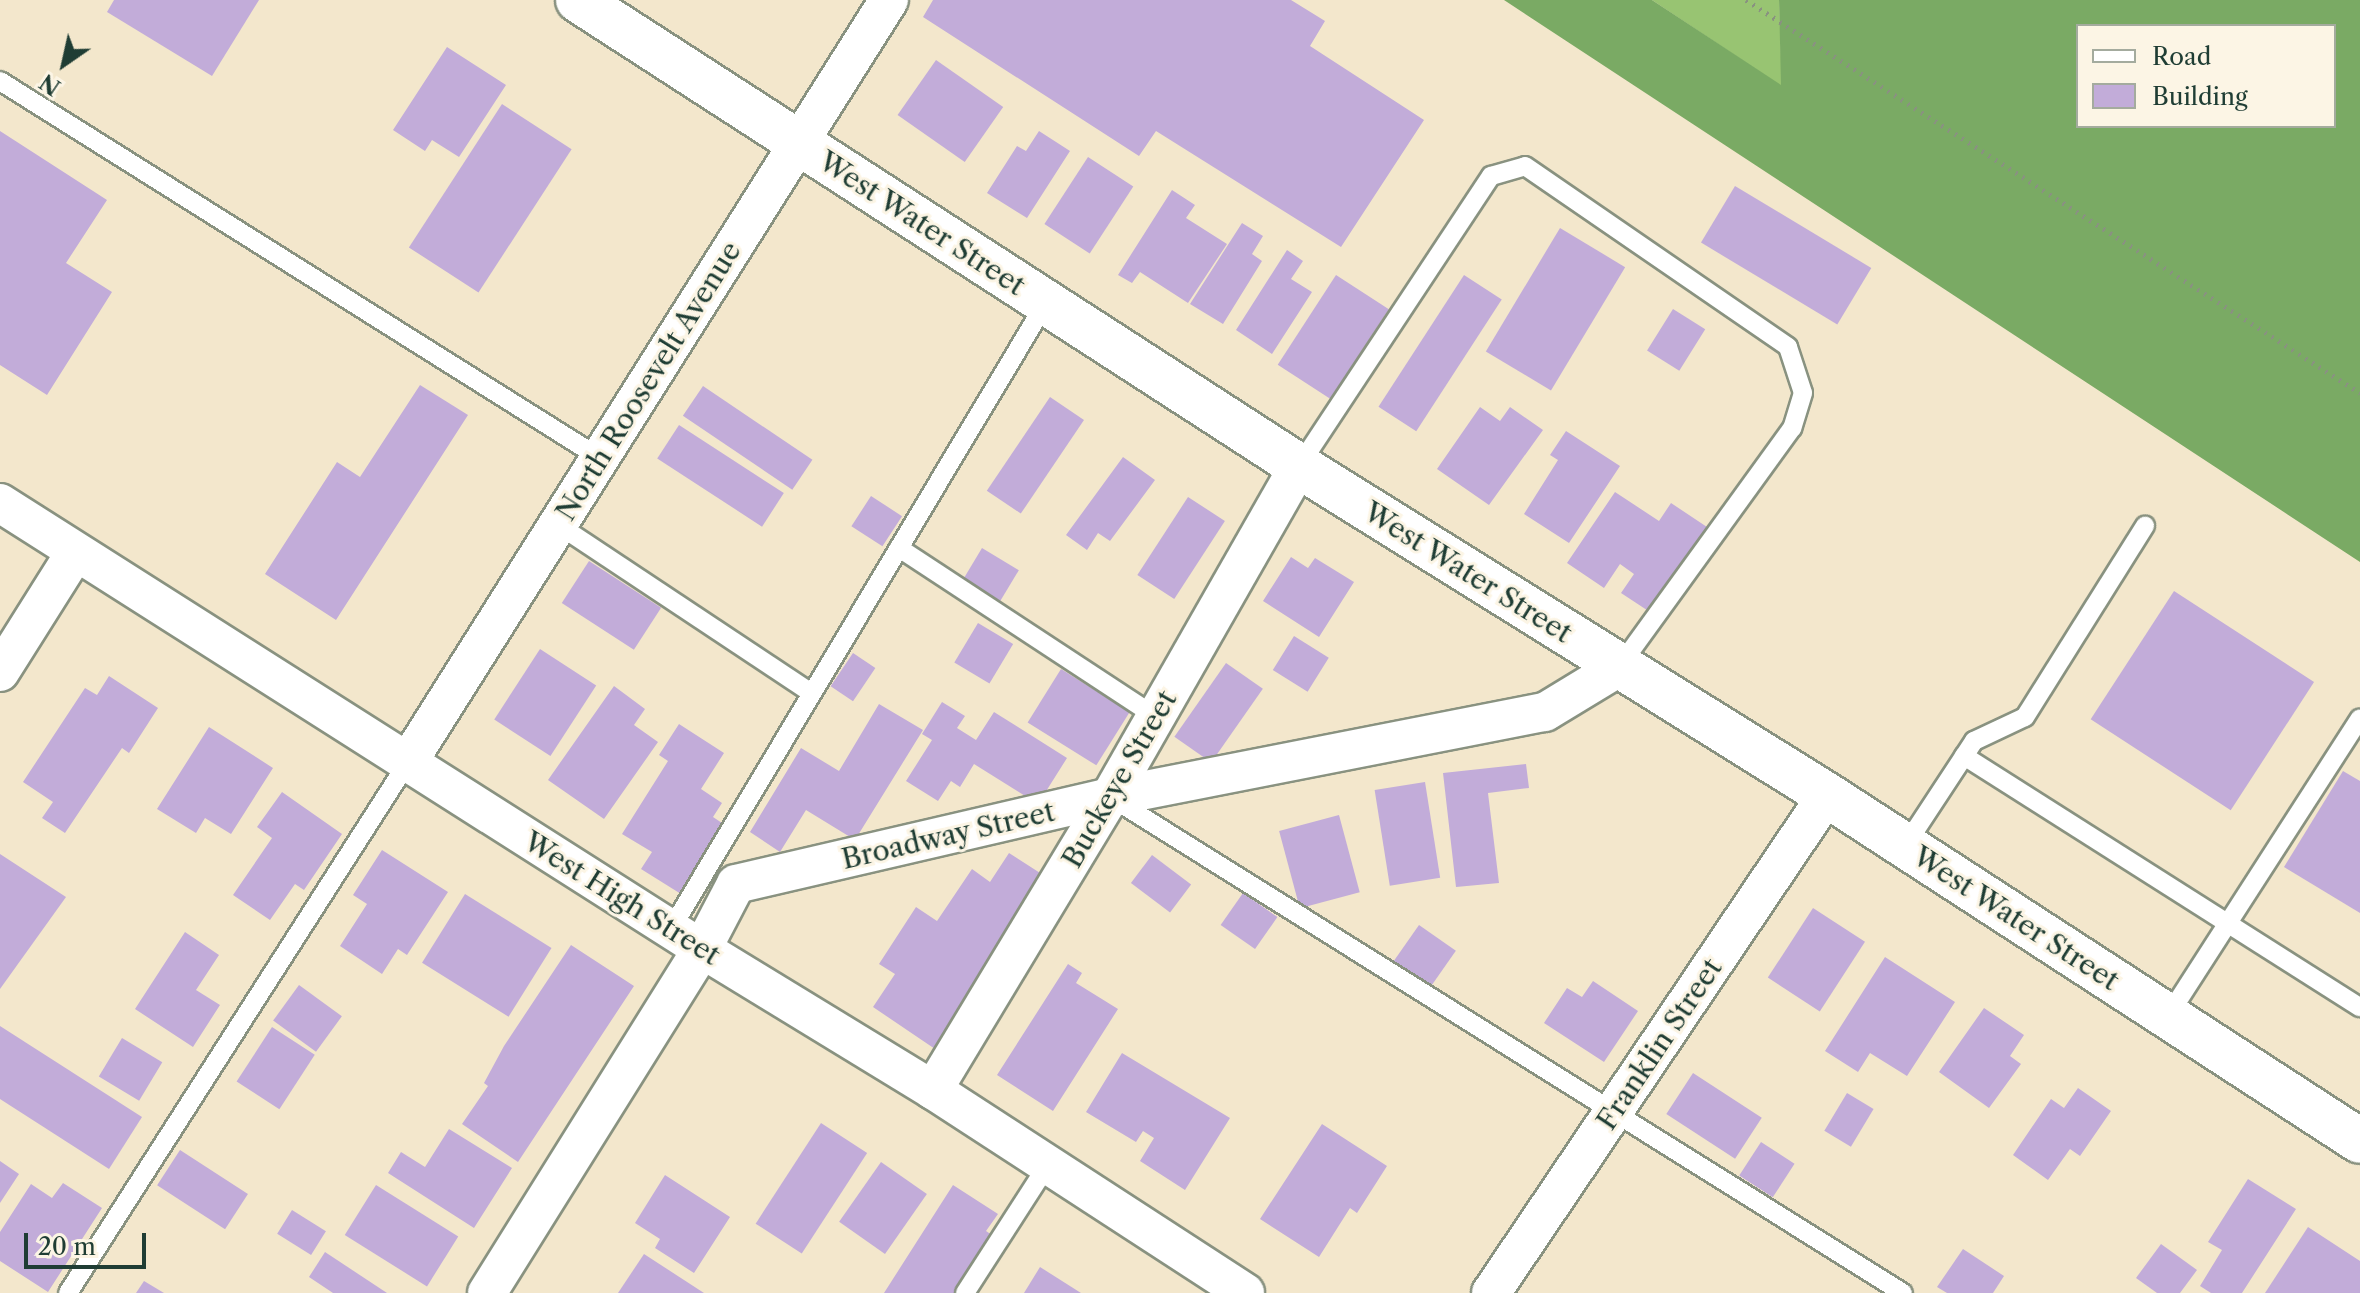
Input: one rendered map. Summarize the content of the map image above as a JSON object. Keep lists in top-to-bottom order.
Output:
{
  "streets": {
    "main road": ["West Water Street"],
    "street": [
      "North Roosevelt Avenue",
      "Buckeye Street",
      "Broadway Street",
      "West High Street",
      "Franklin Street"
    ]
  },
  "crossings": [
    ["West Water Street", "North Roosevelt Avenue"],
    ["West Water Street", "Buckeye Street"],
    ["West Water Street", "Broadway Street"],
    ["West Water Street", "Franklin Street"],
    ["North Roosevelt Avenue", "West High Street"],
    ["Buckeye Street", "Broadway Street"],
    ["Buckeye Street", "West High Street"],
    ["Broadway Street", "West High Street"]
  ],
  "legend": ["Road", "Building"],
  "scale_bar": "20 m",
  "north": "bottom left"
}
